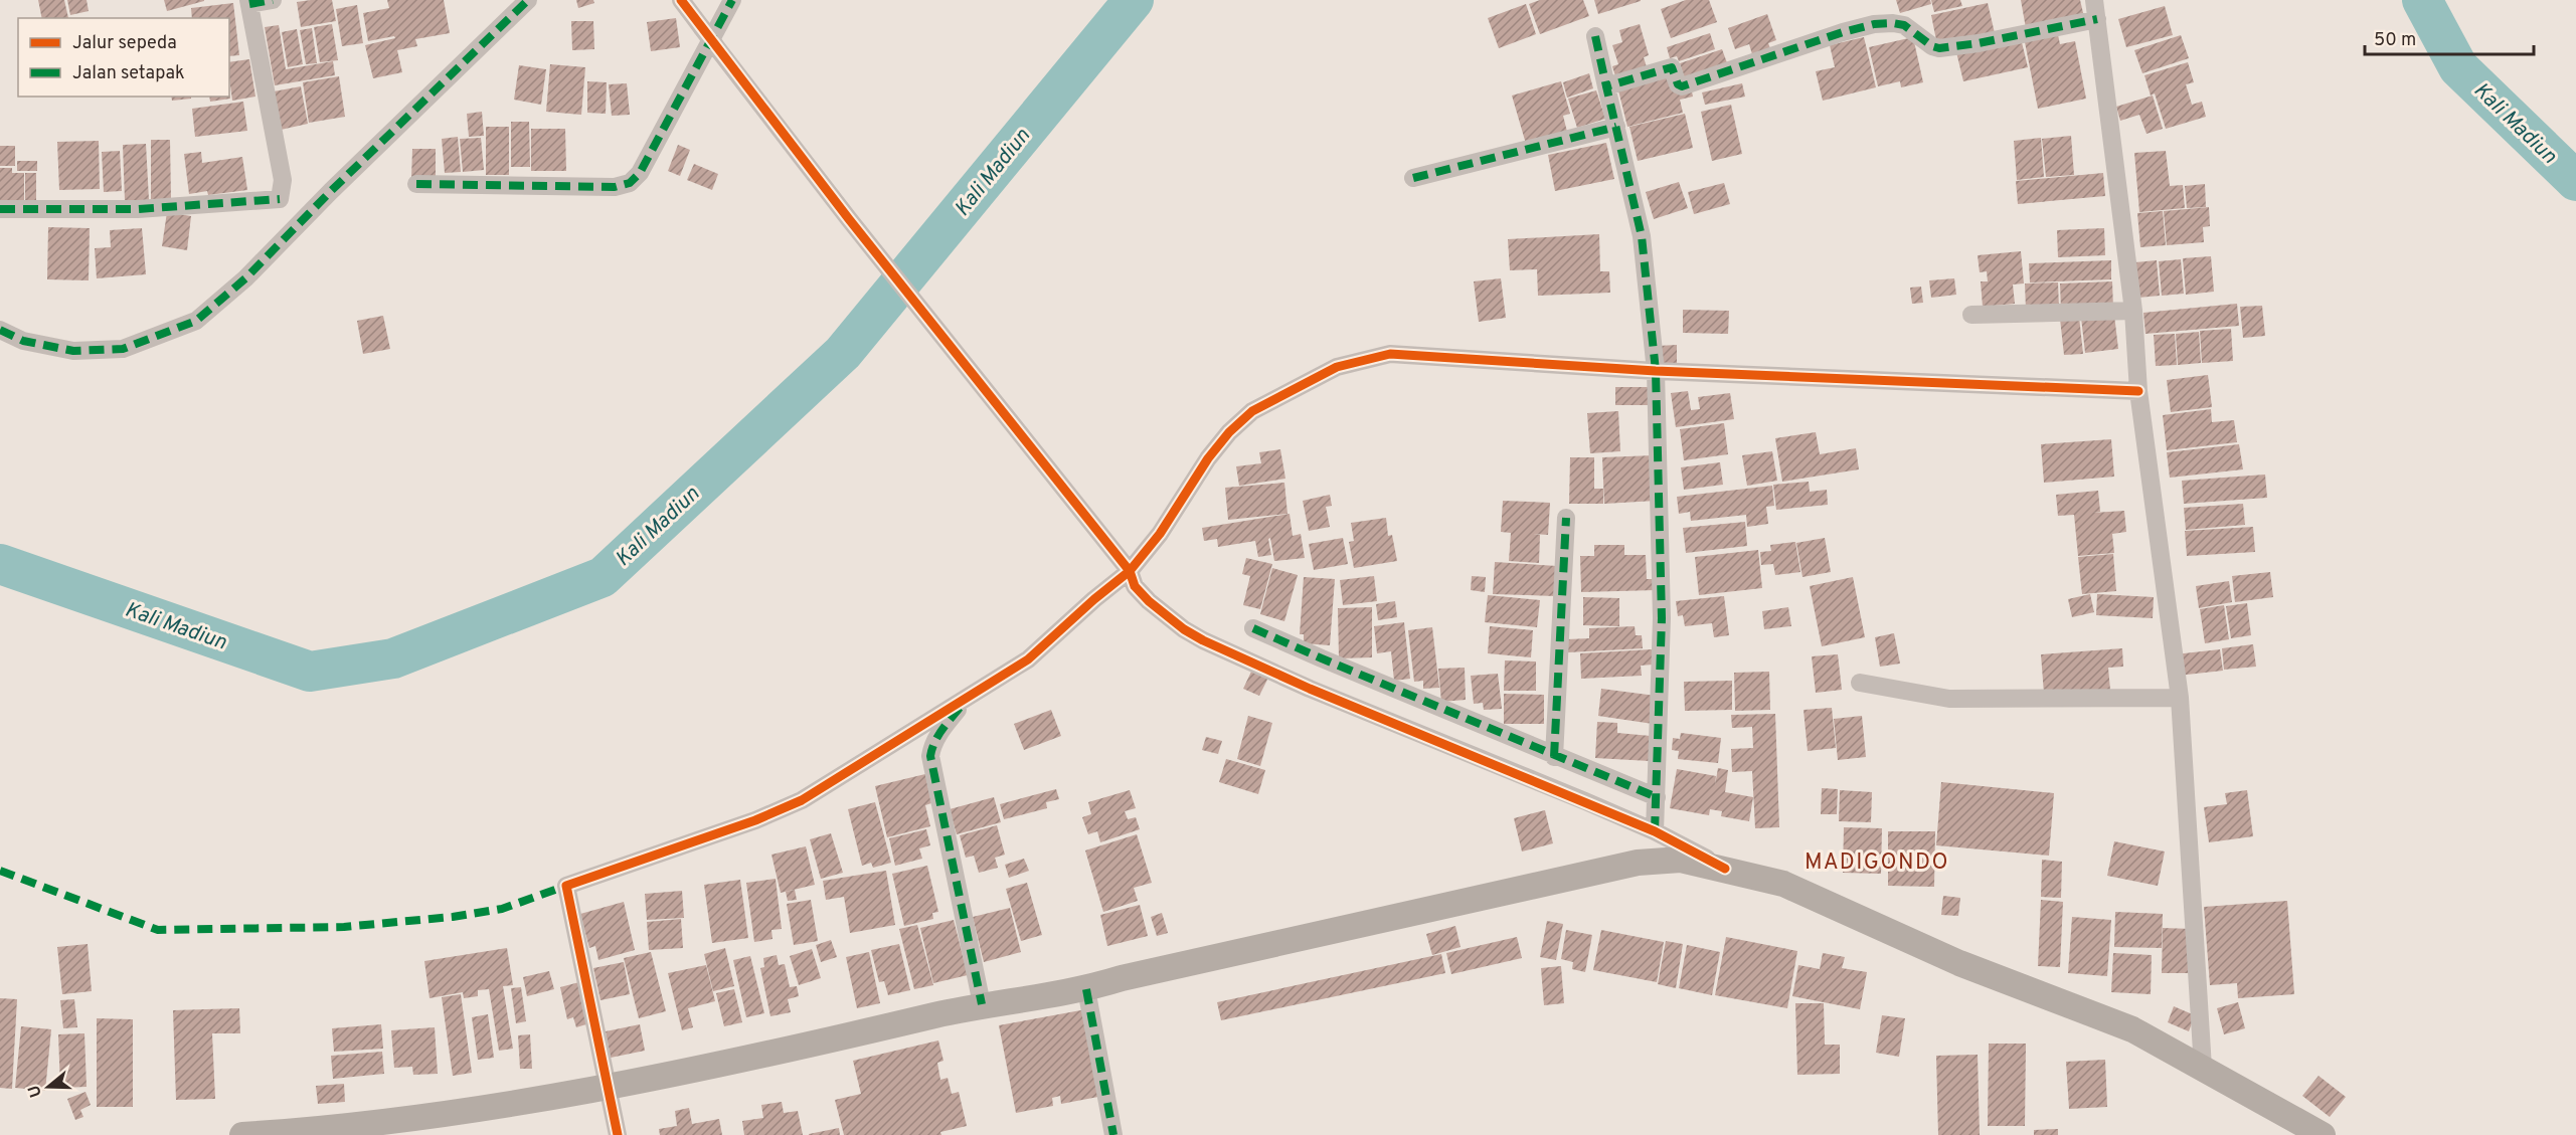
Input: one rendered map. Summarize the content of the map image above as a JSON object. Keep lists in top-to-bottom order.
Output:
{
  "districts": ["MADIGONDO"],
  "water": ["Kali Madiun"],
  "legend": ["Jalur sepeda", "Jalan setapak"],
  "scale_bar": "50 m",
  "north": "left"
}
